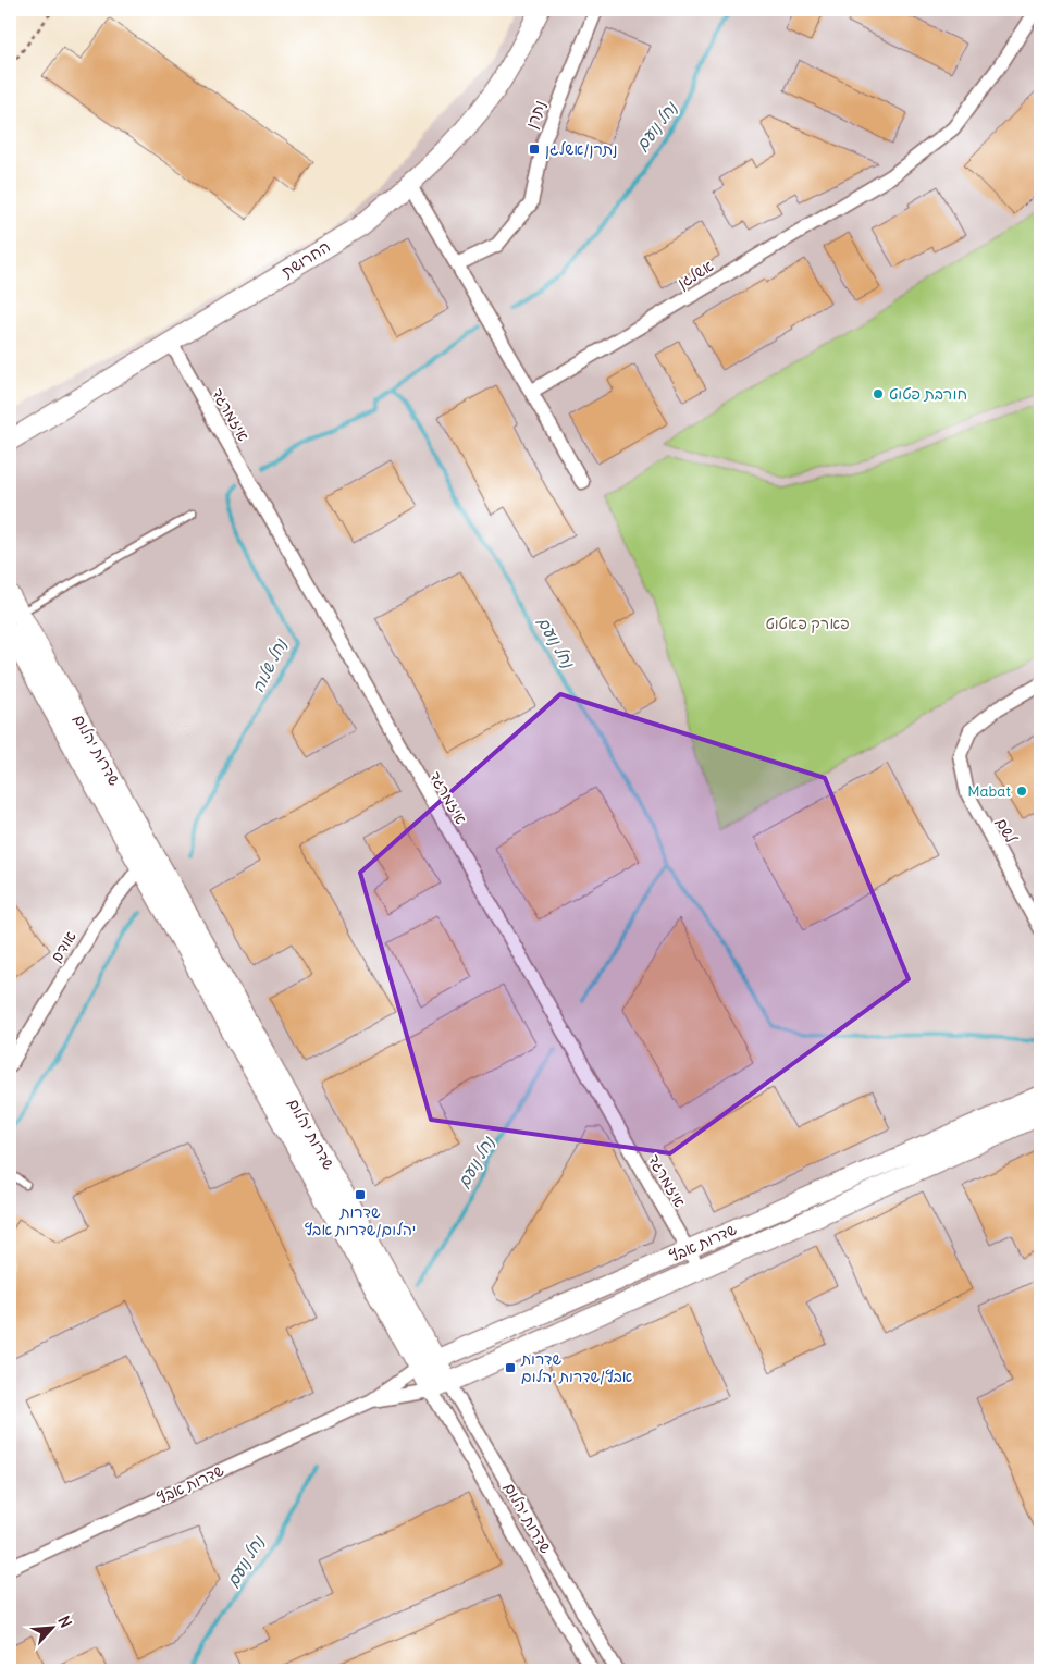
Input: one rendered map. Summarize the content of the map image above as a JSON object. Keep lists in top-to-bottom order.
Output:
{
  "streets": {
    "street": [
      "נתרן",
      "החרושת",
      "אשלגן",
      "איזמרגד",
      "שדרות יהלום",
      "לשם",
      "אודם",
      "שדרות אבץ"
    ]
  },
  "crossings": [
    ["החרושת", "איזמרגד"],
    ["איזמרגד", "שדרות אבץ"],
    ["שדרות יהלום", "אודם"],
    ["שדרות יהלום", "שדרות אבץ"]
  ],
  "water": ["נחל נועם", "נחל שלוה"],
  "parks": ["פארק פאטוט"],
  "places": {
    "transit": ["נתרן/אשלגן", "שדרות יהלום/שדרות אבץ", "שדרות אבץ/שדרות יהלום"],
    "other": ["חורבת פטוט", "Mabat"]
  },
  "north": "top right"
}
